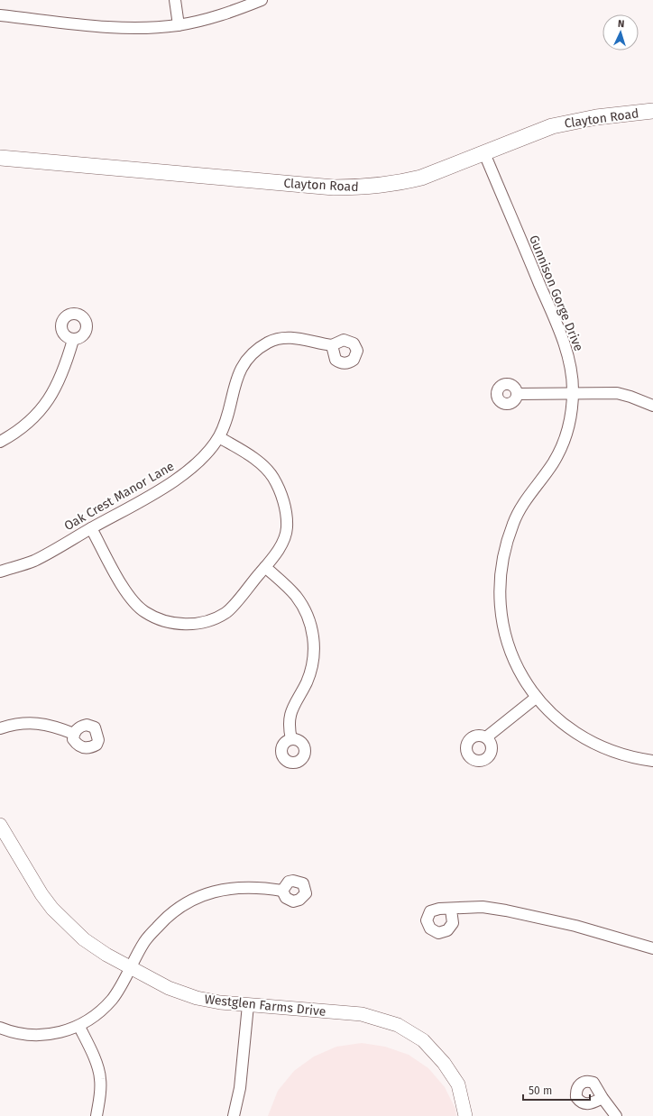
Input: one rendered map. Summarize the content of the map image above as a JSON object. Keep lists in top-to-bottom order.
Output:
{
  "streets": {
    "main road": ["Clayton Road"],
    "street": ["Gunnison Gorge Drive", "Oak Crest Manor Lane", "Westglen Farms Drive"]
  },
  "crossings": [
    ["Clayton Road", "Gunnison Gorge Drive"]
  ],
  "scale_bar": "50 m",
  "north": "top"
}
